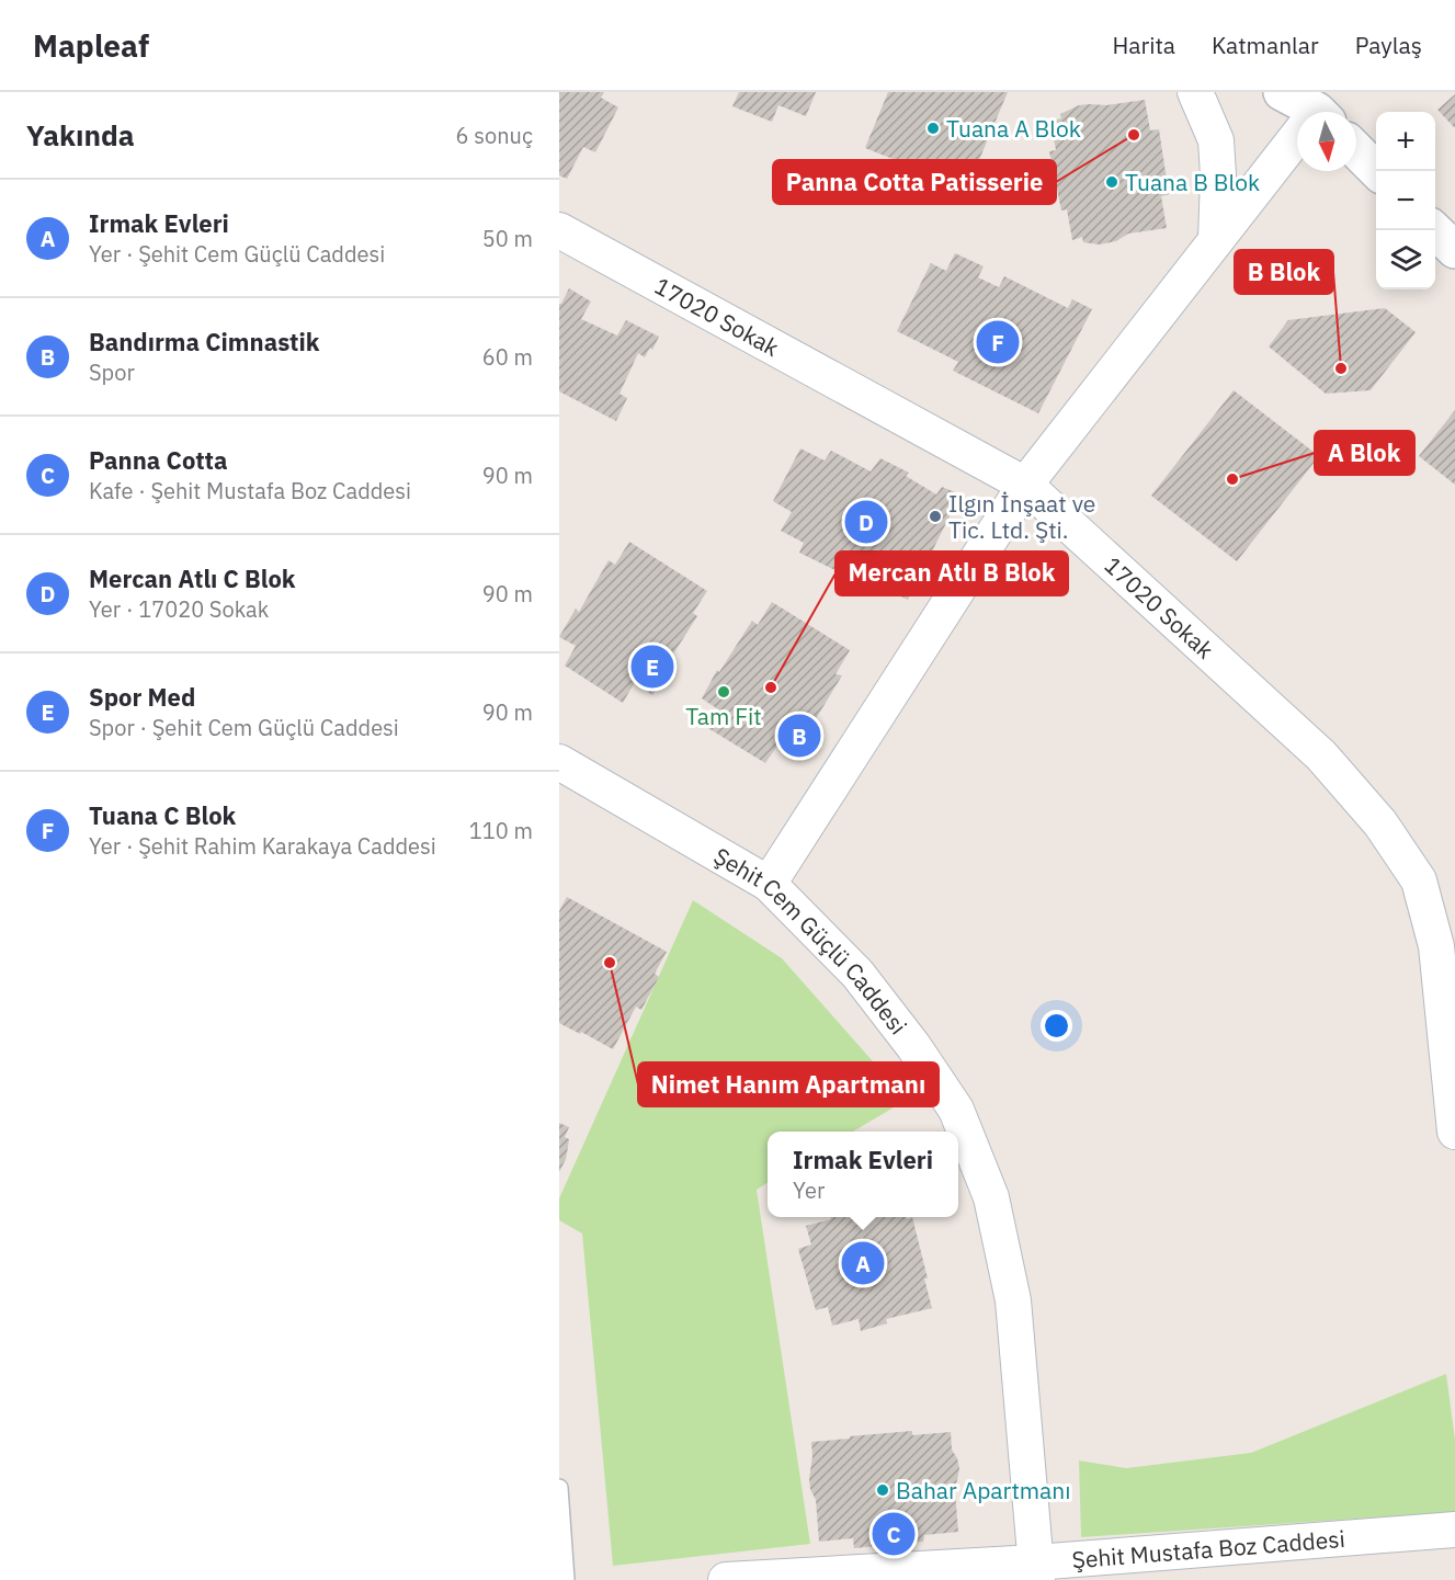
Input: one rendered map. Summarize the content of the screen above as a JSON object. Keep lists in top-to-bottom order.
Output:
{
  "streets": {
    "street": ["17020 Sokak", "Şehit Cem Güçlü Caddesi", "Şehit Mustafa Boz Caddesi"]
  },
  "crossings": [
    ["Şehit Cem Güçlü Caddesi", "Şehit Mustafa Boz Caddesi"]
  ],
  "places": [
    "Tuana A Blok",
    "Panna Cotta Patisserie",
    "Tuana B Blok",
    "B Blok",
    "A Blok",
    "Ilgın İnşaat ve Tic. Ltd. Şti.",
    "Mercan Atlı B Blok",
    "Tam Fit",
    "Nimet Hanım Apartmanı",
    "Bahar Apartmanı"
  ],
  "north": "bottom",
  "page": {
    "header": "Mapleaf",
    "nav": ["Harita", "Katmanlar", "Paylaş"],
    "heading": ["Yakında", "6 sonuç"],
    "map_buttons": ["+", "−"],
    "list": [
      {
        "mark": "A",
        "name": "Irmak Evleri",
        "note": "Yer · Şehit Cem Güçlü Caddesi",
        "value": "50 m"
      },
      {
        "mark": "B",
        "name": "Bandırma Cimnastik",
        "note": "Spor",
        "value": "60 m"
      },
      {
        "mark": "C",
        "name": "Panna Cotta",
        "note": "Kafe · Şehit Mustafa Boz Caddesi",
        "value": "90 m"
      },
      {
        "mark": "D",
        "name": "Mercan Atlı C Blok",
        "note": "Yer · 17020 Sokak",
        "value": "90 m"
      },
      {
        "mark": "E",
        "name": "Spor Med",
        "note": "Spor · Şehit Cem Güçlü Caddesi",
        "value": "90 m"
      },
      {
        "mark": "F",
        "name": "Tuana C Blok",
        "note": "Yer · Şehit Rahim Karakaya Caddesi",
        "value": "110 m"
      }
    ],
    "pins": [
      "F",
      "D",
      "E",
      "B",
      "A",
      "C"
    ],
    "popup": ["Irmak Evleri", "Yer"]
  }
}
